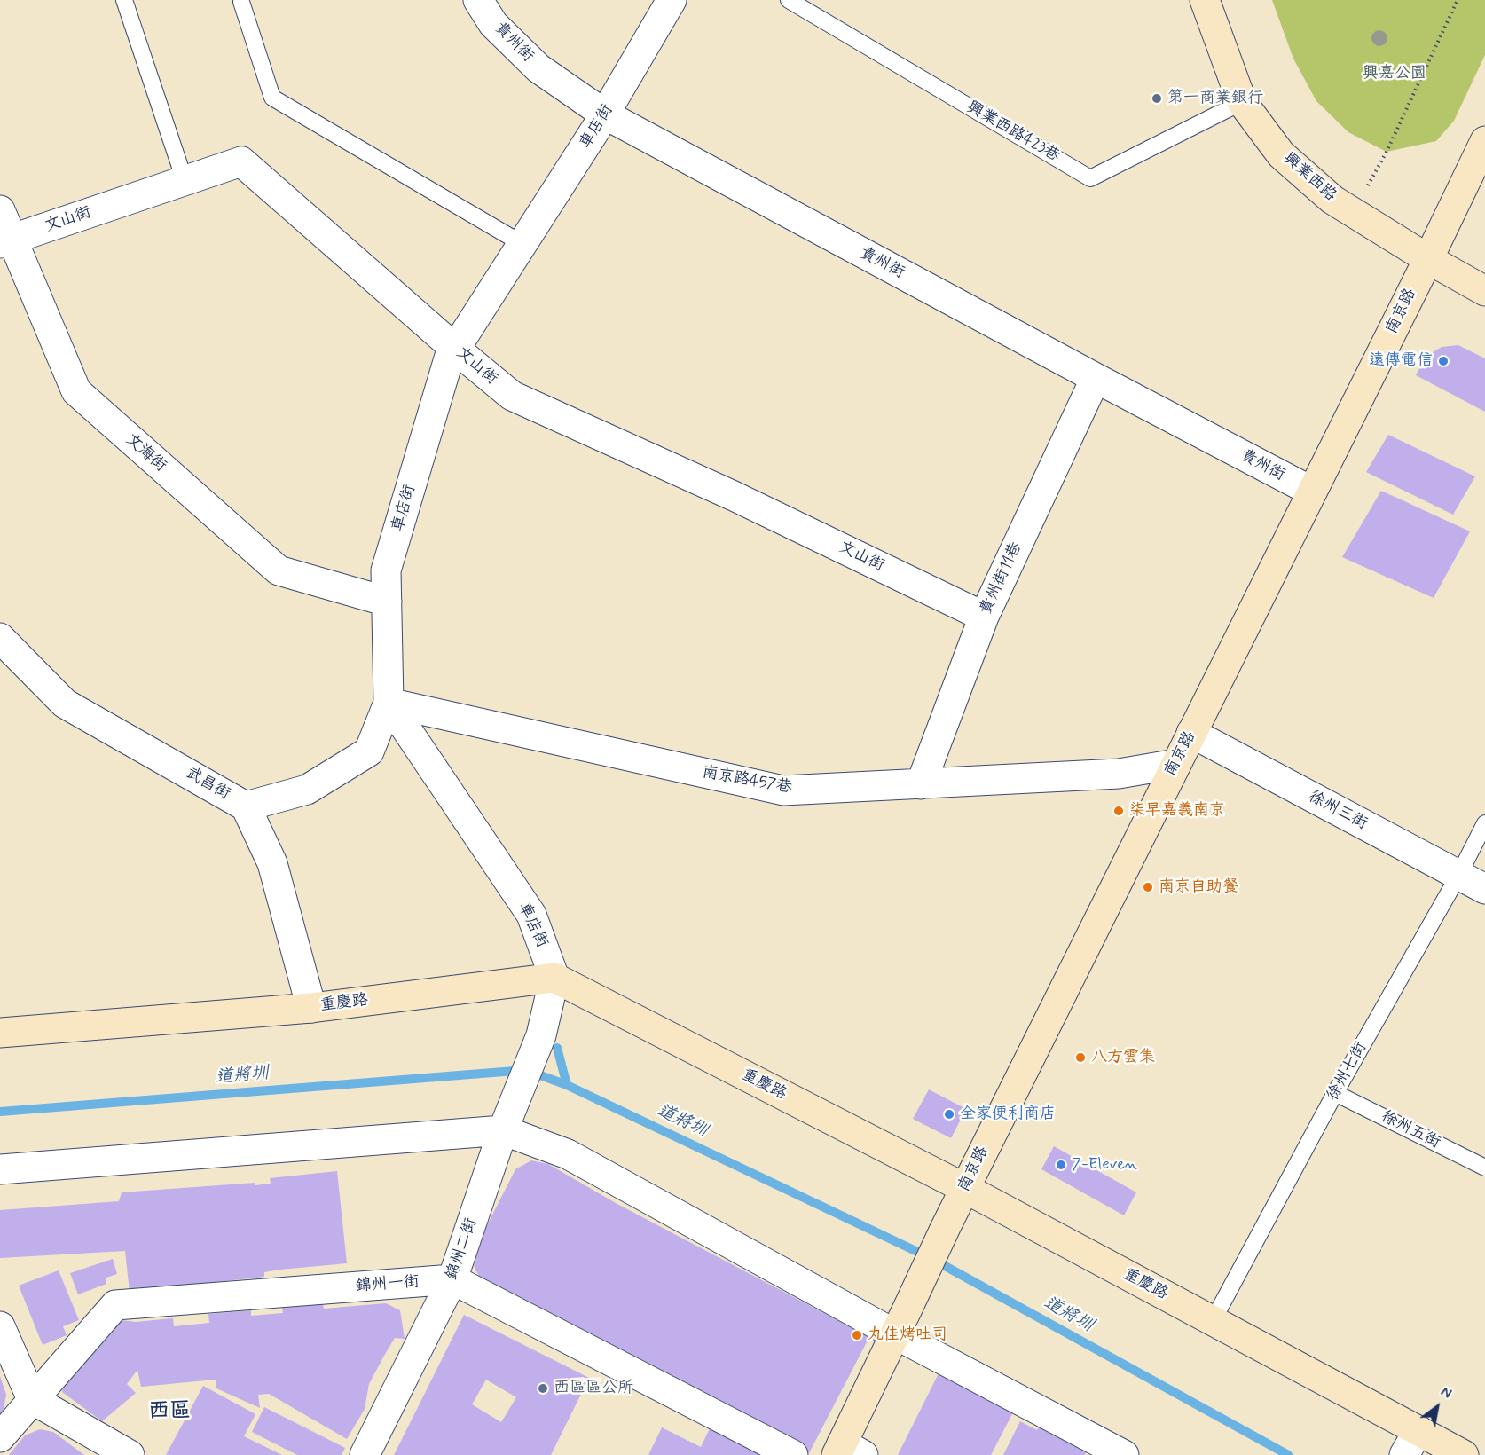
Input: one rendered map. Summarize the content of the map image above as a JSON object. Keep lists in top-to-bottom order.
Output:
{
  "streets": {
    "street": [
      "貴州街",
      "車店街",
      "興業西路",
      "文山街",
      "南京路",
      "文海街",
      "貴州街11巷",
      "南京路457巷",
      "武昌街",
      "徐州三街",
      "重慶路",
      "錦州二街",
      "錦州一街"
    ],
    "lane": ["興業西路423巷", "徐州七街", "徐州五街"]
  },
  "crossings": [
    ["貴州街", "車店街"],
    ["貴州街", "南京路"],
    ["貴州街", "貴州街11巷"],
    ["車店街", "文山街"],
    ["車店街", "文海街"],
    ["車店街", "南京路457巷"],
    ["車店街", "重慶路"],
    ["車店街", "錦州二街"],
    ["興業西路423巷", "興業西路"],
    ["興業西路", "南京路"],
    ["文山街", "文海街"],
    ["文山街", "貴州街11巷"],
    ["南京路", "南京路457巷"],
    ["南京路", "徐州三街"],
    ["南京路", "重慶路"],
    ["貴州街11巷", "南京路457巷"],
    ["武昌街", "重慶路"],
    ["徐州三街", "徐州七街"],
    ["重慶路", "徐州七街"],
    ["重慶路", "錦州二街"],
    ["徐州七街", "徐州五街"],
    ["錦州二街", "錦州一街"]
  ],
  "districts": ["西區"],
  "water": ["道將圳"],
  "parks": ["興嘉公園"],
  "places": [
    "第一商業銀行",
    "遠傳電信",
    "柒早嘉義南京",
    "南京自助餐",
    "八方雲集",
    "全家便利商店",
    "7-Eleven",
    "丸佳烤吐司",
    "西區區公所"
  ],
  "north": "top right"
}
